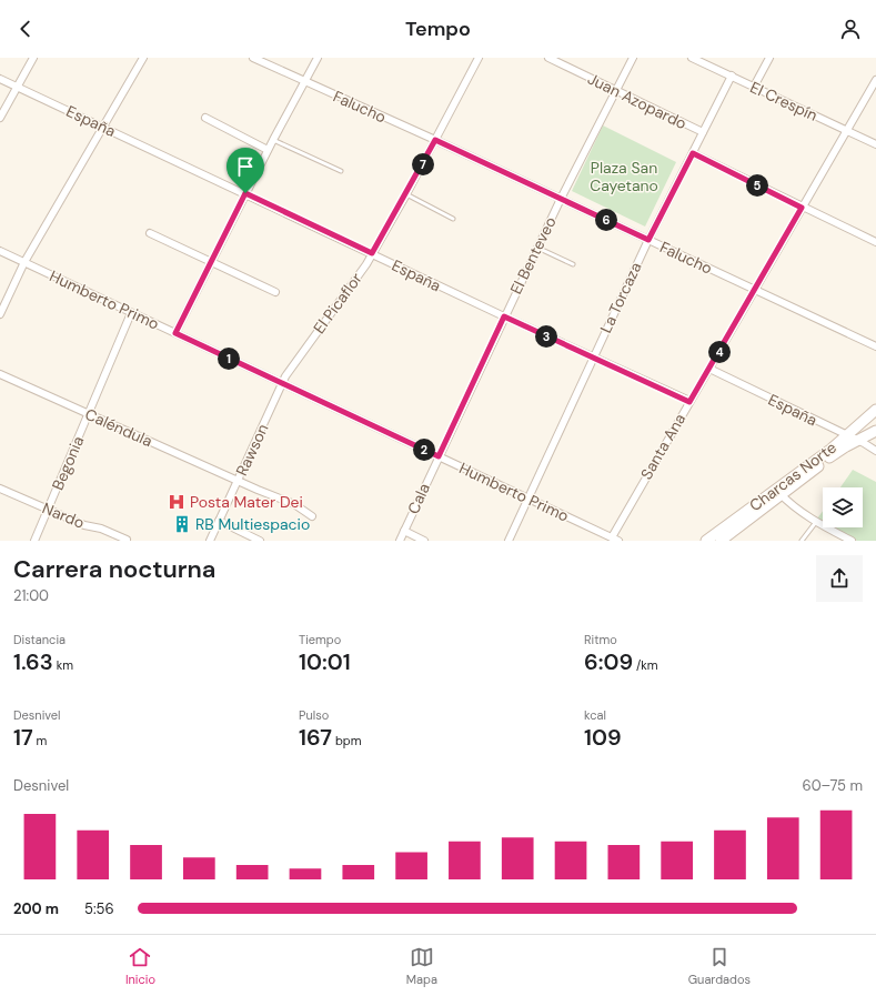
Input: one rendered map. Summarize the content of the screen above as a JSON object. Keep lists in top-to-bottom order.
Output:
{
  "streets": {
    "street": [
      "Juan Azopardo",
      "El Crespín",
      "Falucho",
      "España",
      "El Benteveo",
      "La Torcaza",
      "Humberto Primo",
      "El Picaflor",
      "Caléndula",
      "Santa Ana",
      "Rawson",
      "Begonia",
      "Charcas Norte",
      "Cala",
      "Nardo"
    ]
  },
  "crossings": [
    ["Juan Azopardo", "El Benteveo"],
    ["Juan Azopardo", "La Torcaza"],
    ["El Crespín", "La Torcaza"],
    ["El Crespín", "Santa Ana"],
    ["Falucho", "El Benteveo"],
    ["Falucho", "La Torcaza"],
    ["Falucho", "El Picaflor"],
    ["Falucho", "Santa Ana"],
    ["España", "El Benteveo"],
    ["España", "La Torcaza"],
    ["España", "El Picaflor"],
    ["España", "Santa Ana"],
    ["España", "Charcas Norte"],
    ["El Benteveo", "Humberto Primo"],
    ["El Benteveo", "Cala"],
    ["La Torcaza", "Humberto Primo"],
    ["Humberto Primo", "El Picaflor"],
    ["Humberto Primo", "Santa Ana"],
    ["Humberto Primo", "Rawson"],
    ["Humberto Primo", "Begonia"],
    ["Humberto Primo", "Cala"],
    ["El Picaflor", "Rawson"],
    ["Caléndula", "Rawson"],
    ["Caléndula", "Begonia"],
    ["Begonia", "Nardo"]
  ],
  "parks": ["Plaza San Cayetano"],
  "places": {
    "hospital": ["Posta Mater Dei"],
    "building": ["RB Multiespacio"]
  },
  "page": {
    "header": "Tempo",
    "pins": [
      "7",
      "5",
      "6",
      "3",
      "4",
      "1",
      "2"
    ],
    "heading": ["Carrera nocturna", "21:00"],
    "stats": [
      ["Distancia", "1.63 km"],
      ["Tiempo", "10:01"],
      ["Ritmo", "6:09 /km"],
      ["Desnivel", "17 m"],
      ["Pulso", "167 bpm"],
      ["kcal", "109"]
    ],
    "chart": ["Desnivel", "60–75 m"],
    "list": [
      {
        "name": "200 m",
        "note": "5:56"
      }
    ],
    "tabs": ["Inicio", "Mapa", "Guardados"]
  }
}
